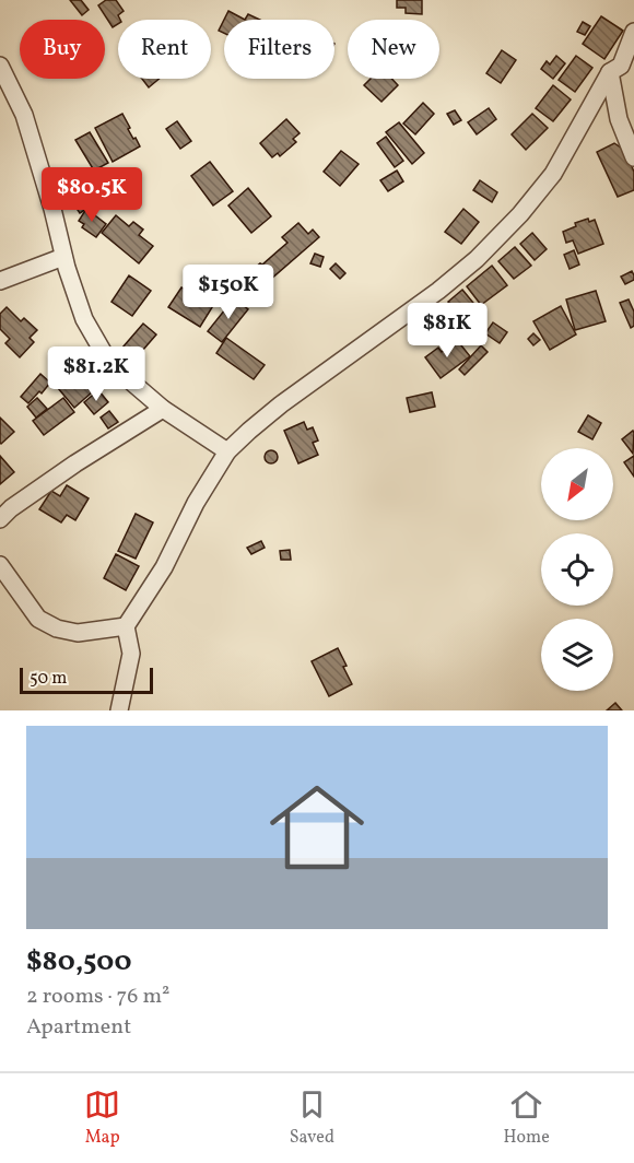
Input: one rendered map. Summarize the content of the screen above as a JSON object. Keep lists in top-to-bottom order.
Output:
{
  "scale_bar": "50 m",
  "north": "bottom left",
  "page": {
    "chip": [
      "Buy",
      "Rent",
      "Filters",
      "New"
    ],
    "price": [
      "$80.5K",
      "$150K",
      "$81K",
      "$81.2K"
    ],
    "scale": "50 m",
    "list": [
      {
        "name": "$80,500",
        "note": "2 rooms · 76 m² · Apartment"
      }
    ],
    "tabs": ["Map", "Saved", "Home"]
  }
}
